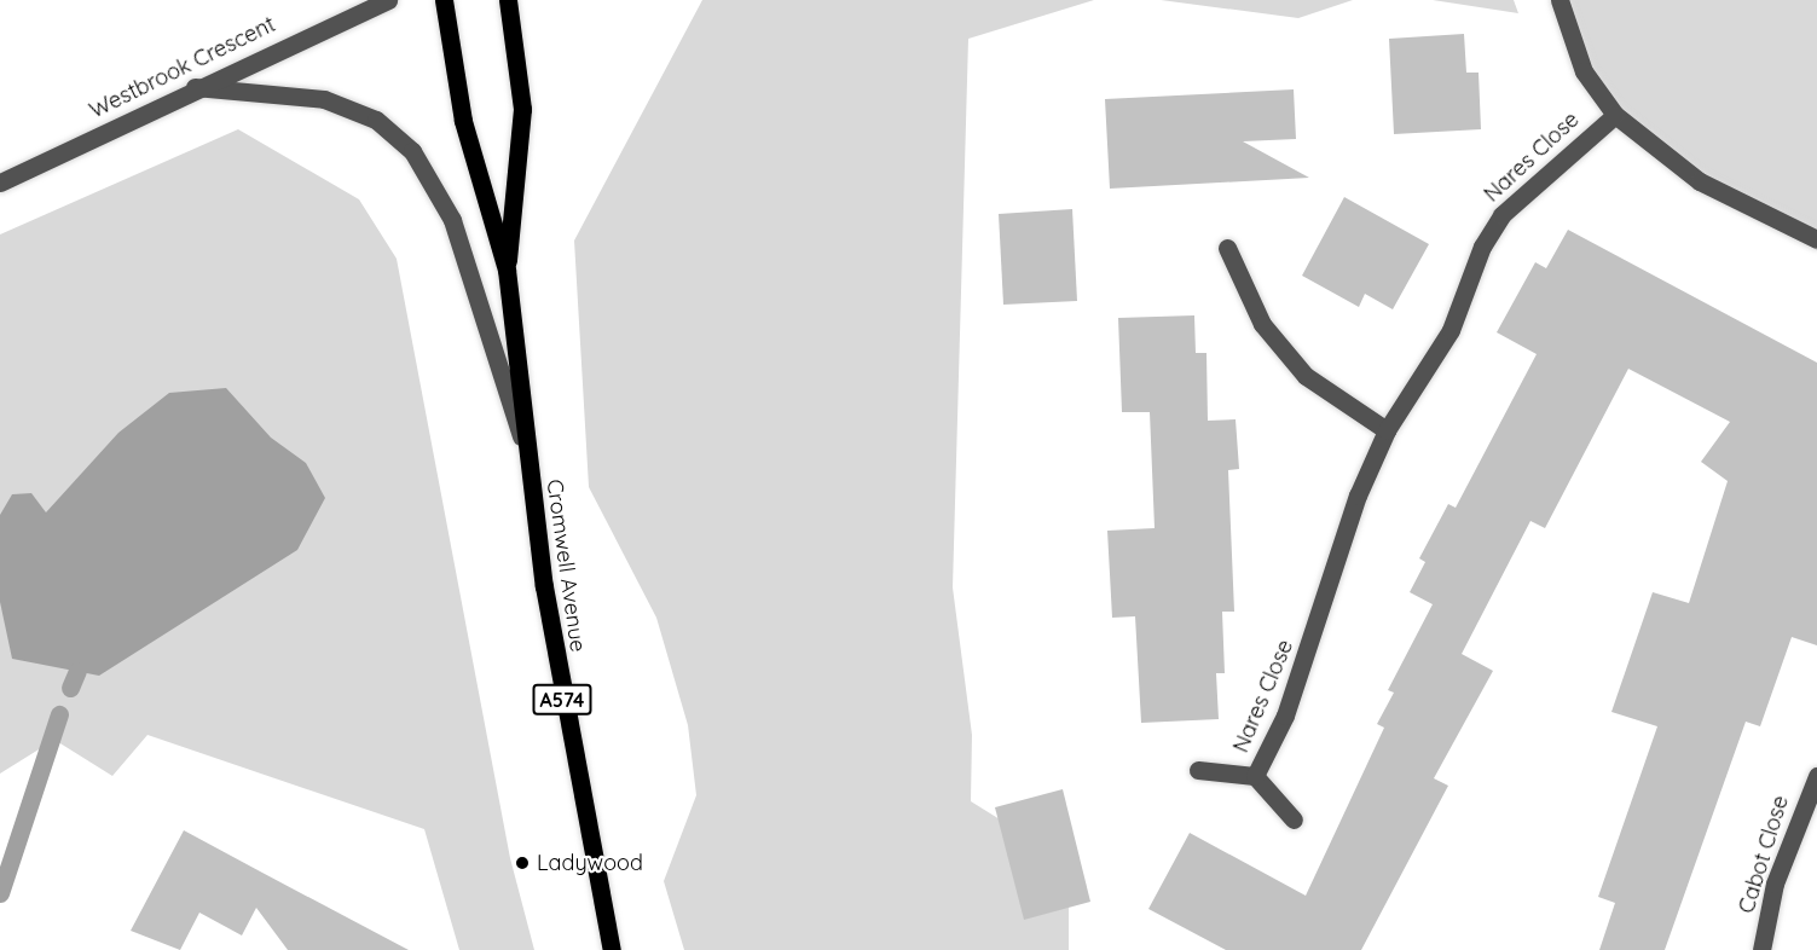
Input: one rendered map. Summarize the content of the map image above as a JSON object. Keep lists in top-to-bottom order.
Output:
{
  "streets": {
    "main road": ["Cromwell Avenue", "A574"],
    "street": ["Westbrook Crescent", "Nares Close", "Cabot Close"]
  },
  "places": ["Ladywood"]
}
